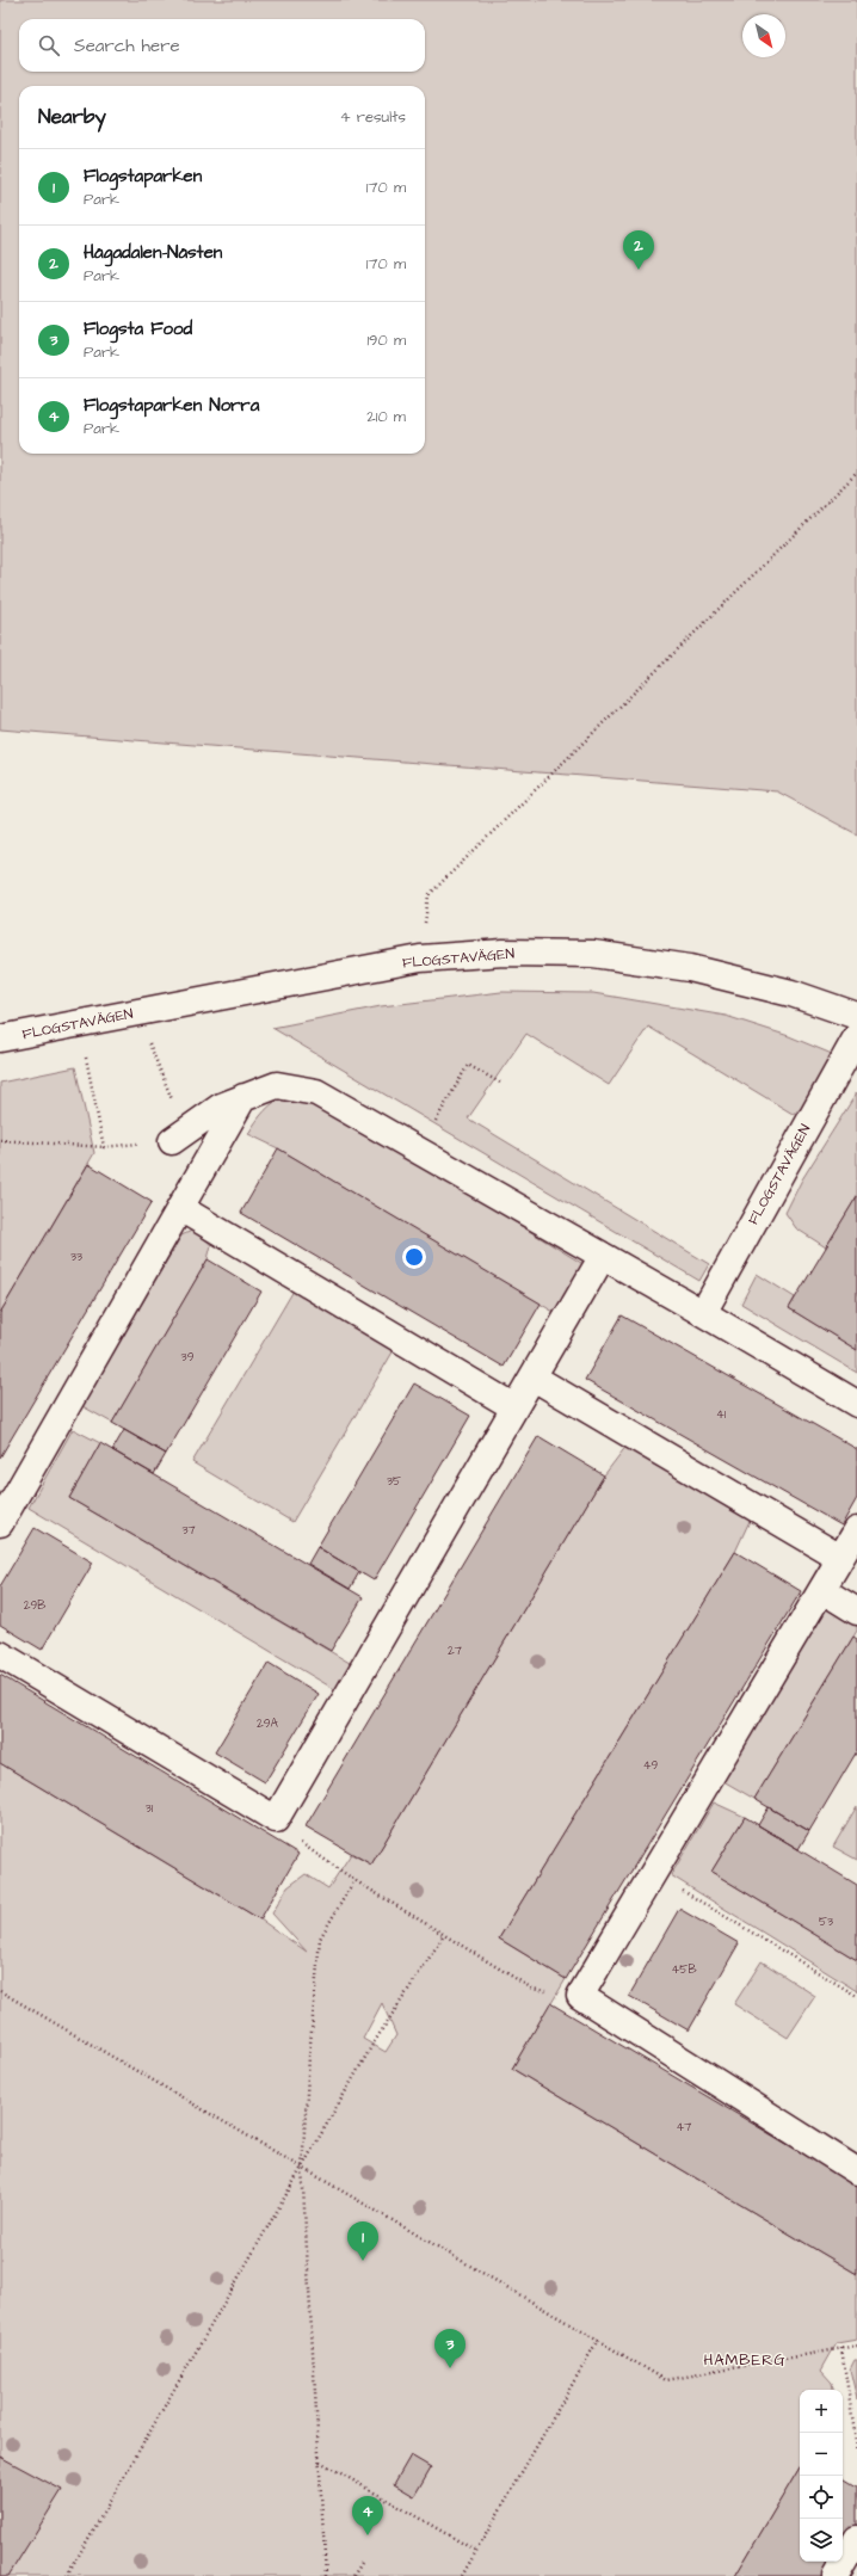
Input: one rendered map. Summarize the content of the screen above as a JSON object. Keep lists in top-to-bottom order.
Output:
{
  "streets": {
    "street": ["FLOGSTAVÄGEN"]
  },
  "districts": ["HAMBERG"],
  "house_numbers": [
    "33",
    "39",
    "41",
    "35",
    "37",
    "29B",
    "27",
    "29A",
    "49",
    "31",
    "53",
    "45B",
    "47"
  ],
  "north": "bottom right",
  "page": {
    "search": "Search here",
    "heading": ["Nearby", "4 results"],
    "list": [
      {
        "mark": "1",
        "name": "Flogstaparken",
        "note": "Park",
        "value": "170 m"
      },
      {
        "mark": "2",
        "name": "Hågadalen-Nåsten",
        "note": "Park",
        "value": "170 m"
      },
      {
        "mark": "3",
        "name": "Flogsta Food",
        "note": "Park",
        "value": "190 m"
      },
      {
        "mark": "4",
        "name": "Flogstaparken Norra",
        "note": "Park",
        "value": "210 m"
      }
    ],
    "pins": [
      "2",
      "1",
      "3",
      "4"
    ],
    "map_buttons": ["+", "−"]
  }
}
